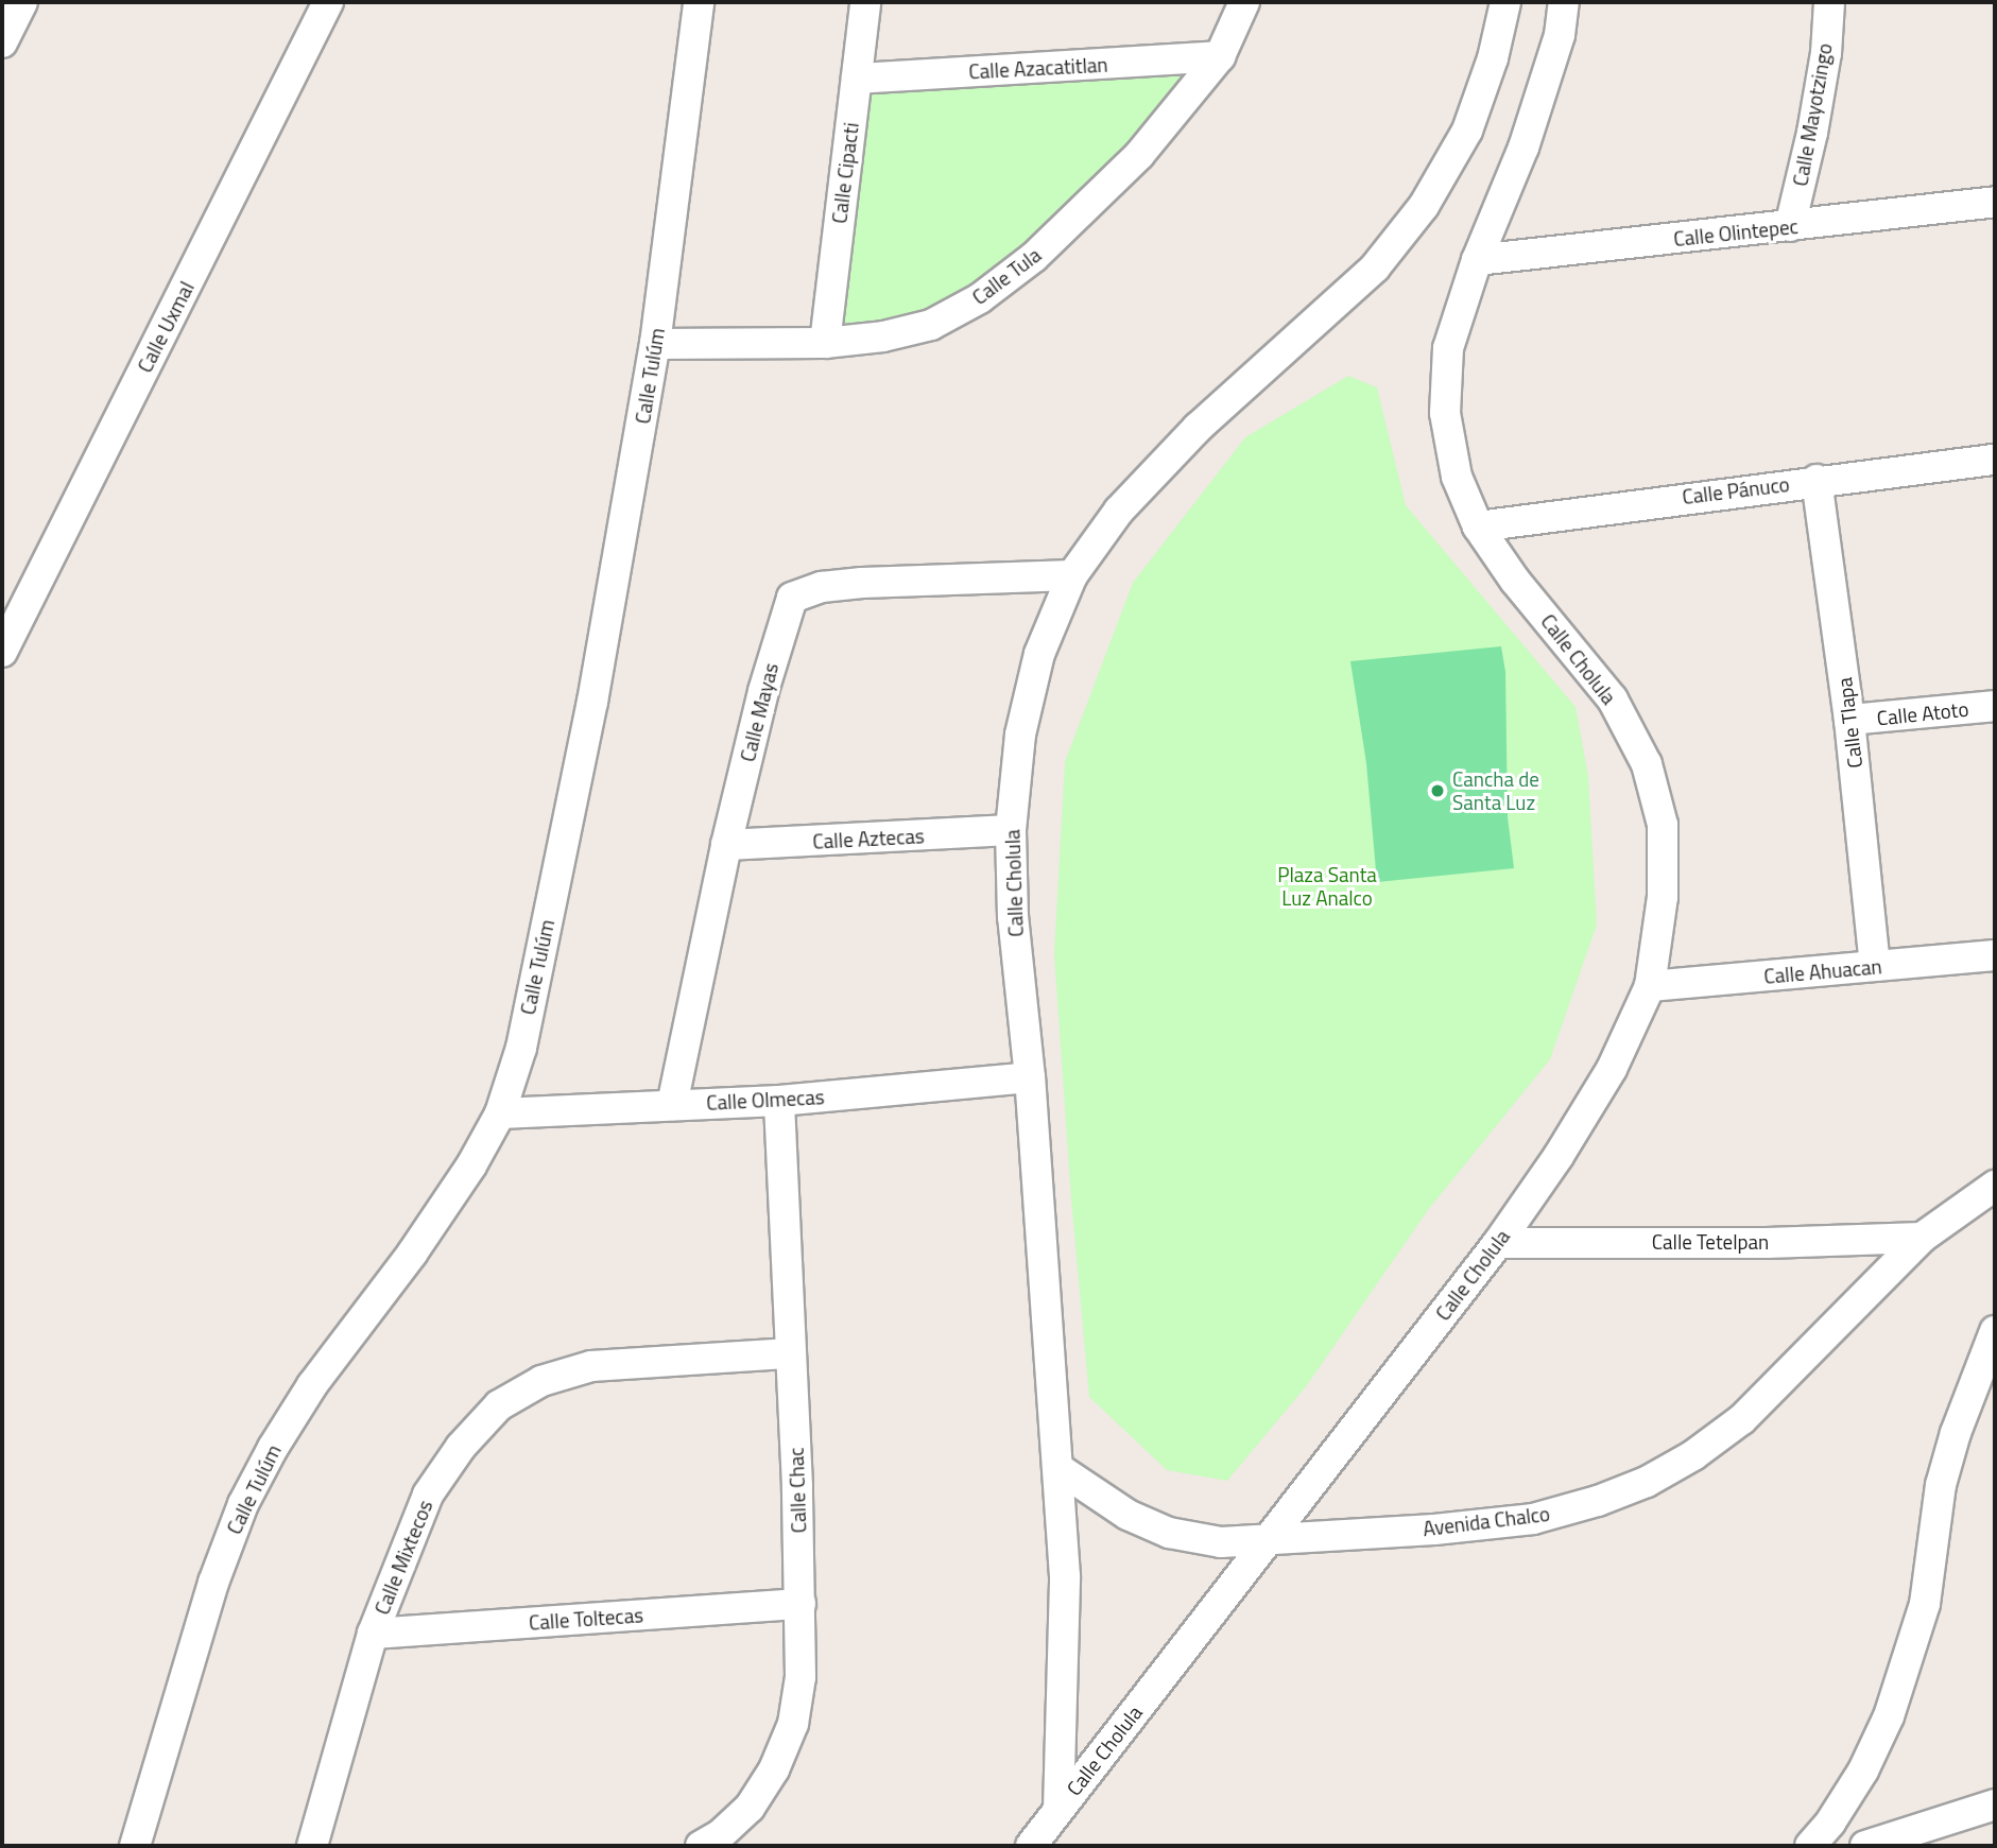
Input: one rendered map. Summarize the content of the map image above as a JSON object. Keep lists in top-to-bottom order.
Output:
{
  "streets": {
    "street": [
      "Calle Azacatitlan",
      "Calle Mayotzingo",
      "Calle Cipacti",
      "Calle Olintepec",
      "Calle Tula",
      "Calle Uxmal",
      "Calle Tulúm",
      "Calle Pánuco",
      "Calle Cholula",
      "Calle Mayas",
      "Calle Atoto",
      "Calle Tlapa",
      "Calle Aztecas",
      "Calle Ahuacan",
      "Calle Olmecas",
      "Calle Tetelpan",
      "Calle Chac",
      "Avenida Chalco",
      "Calle Mixtecos",
      "Calle Toltecas"
    ]
  },
  "crossings": [
    ["Calle Azacatitlan", "Calle Cipacti"],
    ["Calle Azacatitlan", "Calle Tula"],
    ["Calle Mayotzingo", "Calle Olintepec"],
    ["Calle Cipacti", "Calle Tula"],
    ["Calle Olintepec", "Calle Cholula"],
    ["Calle Tula", "Calle Tulúm"],
    ["Calle Tulúm", "Calle Olmecas"],
    ["Calle Pánuco", "Calle Cholula"],
    ["Calle Pánuco", "Calle Tlapa"],
    ["Calle Cholula", "Calle Mayas"],
    ["Calle Cholula", "Calle Aztecas"],
    ["Calle Cholula", "Calle Ahuacan"],
    ["Calle Cholula", "Calle Olmecas"],
    ["Calle Cholula", "Calle Tetelpan"],
    ["Calle Cholula", "Avenida Chalco"],
    ["Calle Mayas", "Calle Aztecas"],
    ["Calle Mayas", "Calle Olmecas"],
    ["Calle Atoto", "Calle Tlapa"],
    ["Calle Tlapa", "Calle Ahuacan"],
    ["Calle Olmecas", "Calle Chac"],
    ["Calle Tetelpan", "Avenida Chalco"],
    ["Calle Chac", "Calle Mixtecos"],
    ["Calle Chac", "Calle Toltecas"],
    ["Calle Mixtecos", "Calle Toltecas"]
  ],
  "parks": ["Plaza Santa Luz Analco"],
  "places": ["Cancha de Santa Luz"]
}
